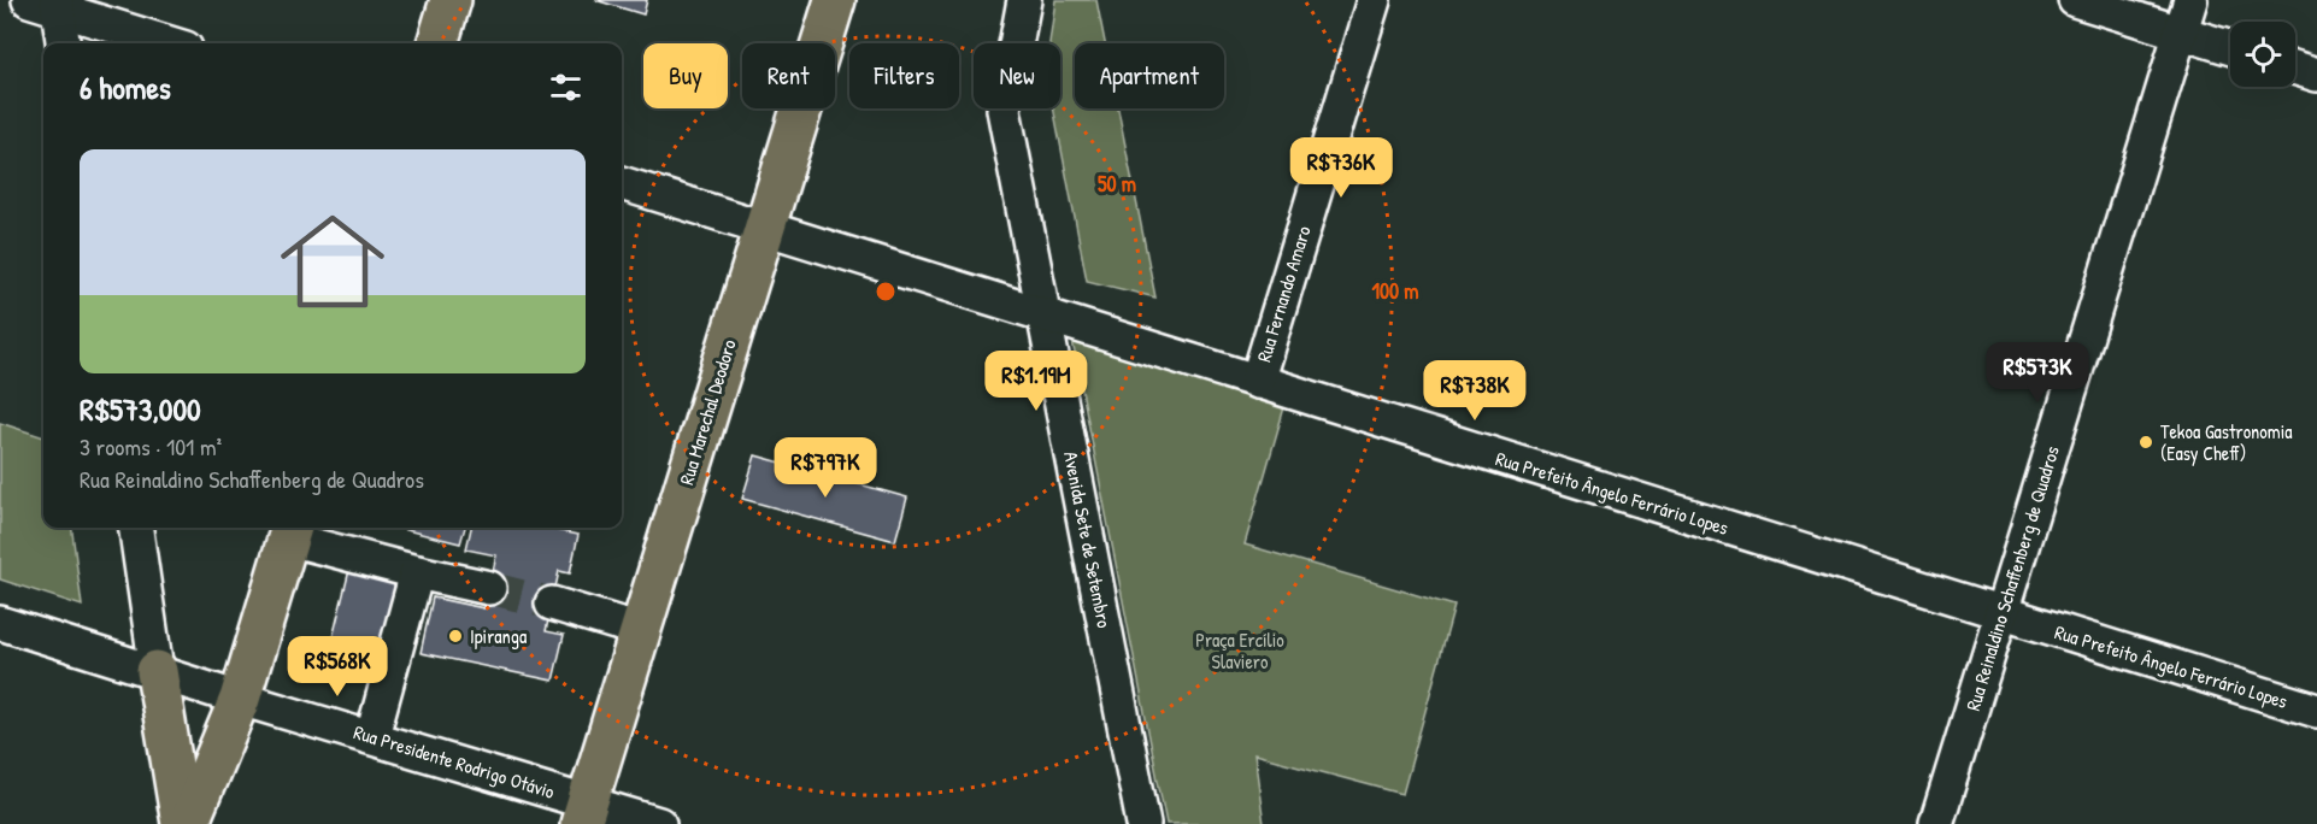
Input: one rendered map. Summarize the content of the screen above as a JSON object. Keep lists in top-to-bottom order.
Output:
{
  "streets": {
    "main road": ["Rua Marechal Deodoro"],
    "street": [
      "Rua Fernando Amaro",
      "Rua Prefeito Ângelo Ferrário Lopes",
      "Avenida Sete de Setembro",
      "Rua Reinaldino Schaffenberg de Quadros",
      "Rua Presidente Rodrigo Otávio"
    ]
  },
  "crossings": [
    ["Rua Fernando Amaro", "Rua Prefeito Ângelo Ferrário Lopes"],
    ["Rua Marechal Deodoro", "Rua Prefeito Ângelo Ferrário Lopes"],
    ["Rua Marechal Deodoro", "Rua Presidente Rodrigo Otávio"],
    ["Rua Prefeito Ângelo Ferrário Lopes", "Avenida Sete de Setembro"],
    ["Rua Prefeito Ângelo Ferrário Lopes", "Rua Reinaldino Schaffenberg de Quadros"]
  ],
  "parks": ["Praça Ercílio Slaviero"],
  "places": ["Tekoa Gastronomia (Easy Cheff)", "Ipiranga"],
  "page": {
    "chip": [
      "Buy",
      "Rent",
      "Filters",
      "New",
      "Apartment"
    ],
    "heading": "6 homes",
    "list": [
      {
        "name": "R$573,000",
        "note": "3 rooms · 101 m² · Rua Reinaldino Schaffenberg de Quadros"
      }
    ],
    "price": [
      "R$736K",
      "R$573K",
      "R$1.19M",
      "R$738K",
      "R$797K",
      "R$568K"
    ]
  },
  "rings": ["50 m", "100 m"]
}
